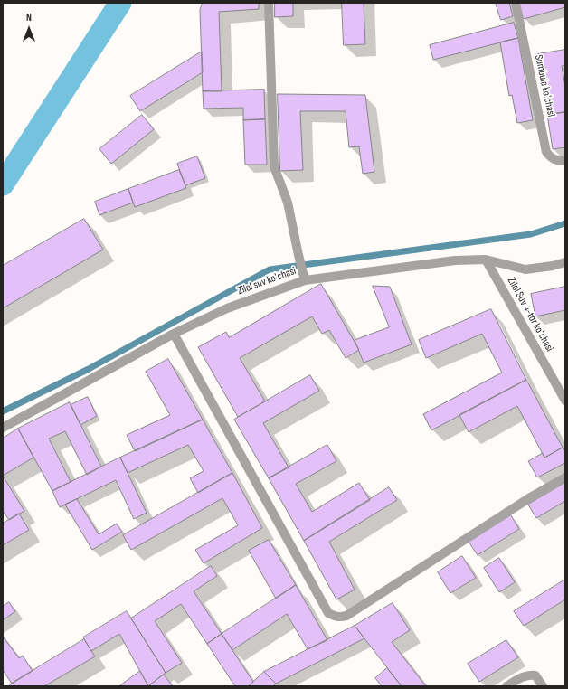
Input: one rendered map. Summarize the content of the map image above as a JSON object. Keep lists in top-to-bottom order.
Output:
{
  "streets": {
    "street": ["Sumbula koʻchasi", "Zilol suv koʻchasi", "Zilol Suv 4-tor koʻchasi"]
  },
  "crossings": [
    ["Zilol suv koʻchasi", "Zilol Suv 4-tor koʻchasi"]
  ],
  "north": "top"
}
